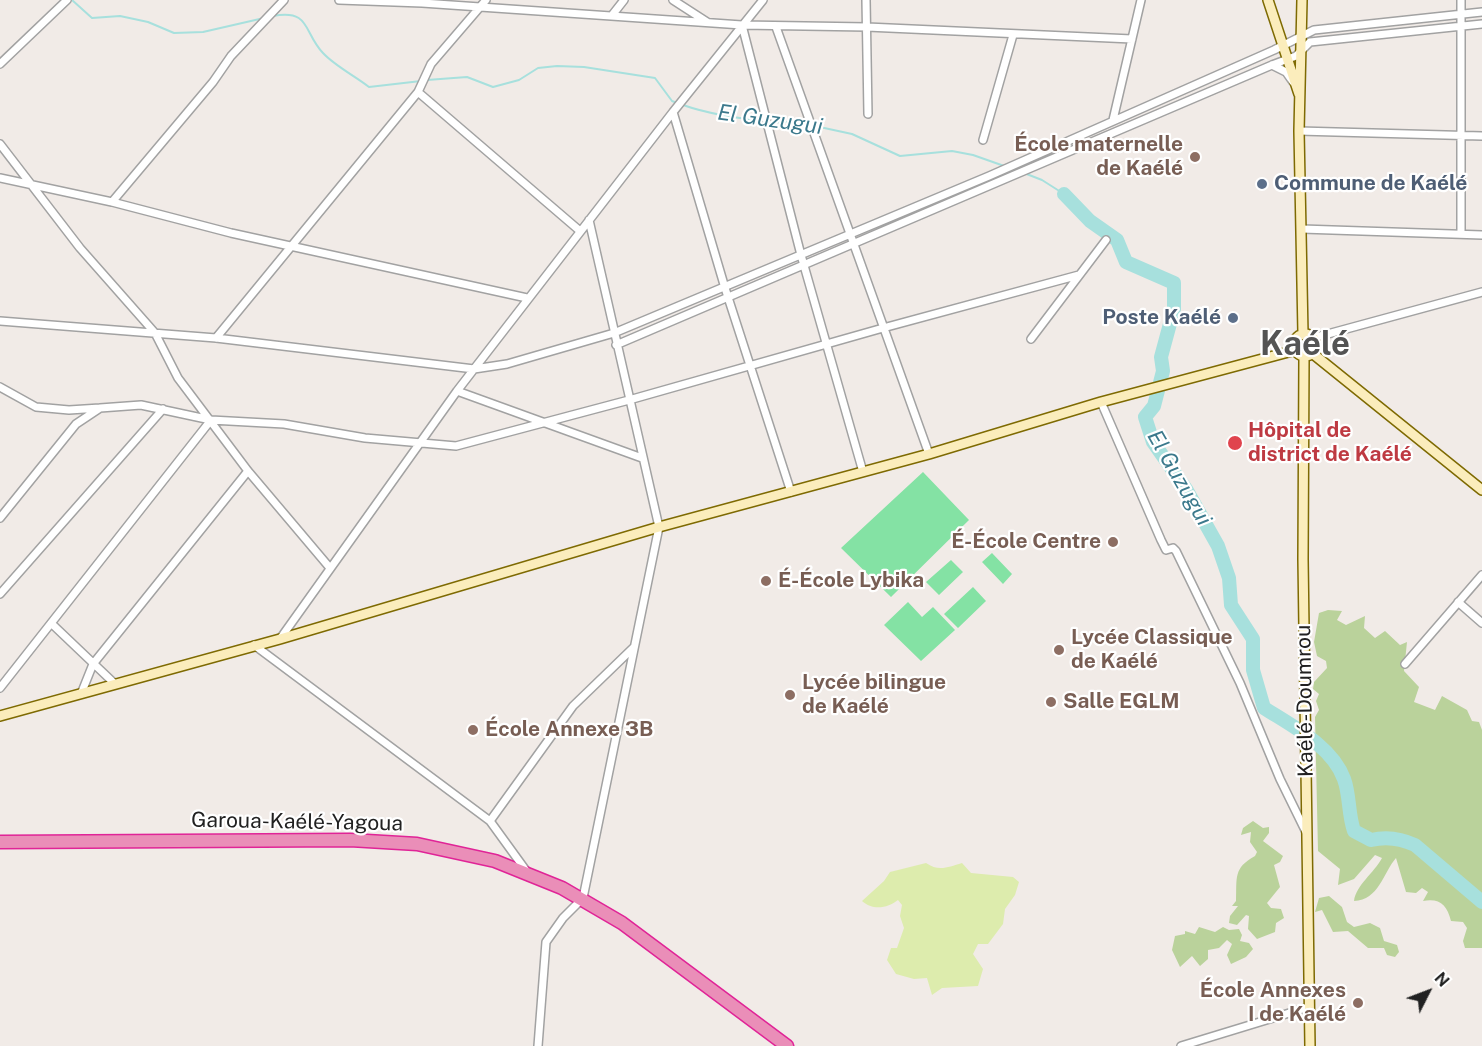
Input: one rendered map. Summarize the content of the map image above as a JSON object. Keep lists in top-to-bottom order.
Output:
{
  "streets": {
    "highway": ["Garoua-Kaélé-Yagoua"],
    "main road": ["Kaélé-Doumrou"]
  },
  "districts": ["Kaélé"],
  "water": ["El Guzugui"],
  "places": [
    "École maternelle de Kaélé",
    "Commune de Kaélé",
    "Poste Kaélé",
    "Hôpital de district de Kaélé",
    "É-École Centre",
    "É-École Lybika",
    "Lycée Classique de Kaélé",
    "Lycée bilingue de Kaélé",
    "Salle EGLM",
    "École Annexe 3B",
    "École Annexes I de Kaélé"
  ],
  "north": "top right"
}
